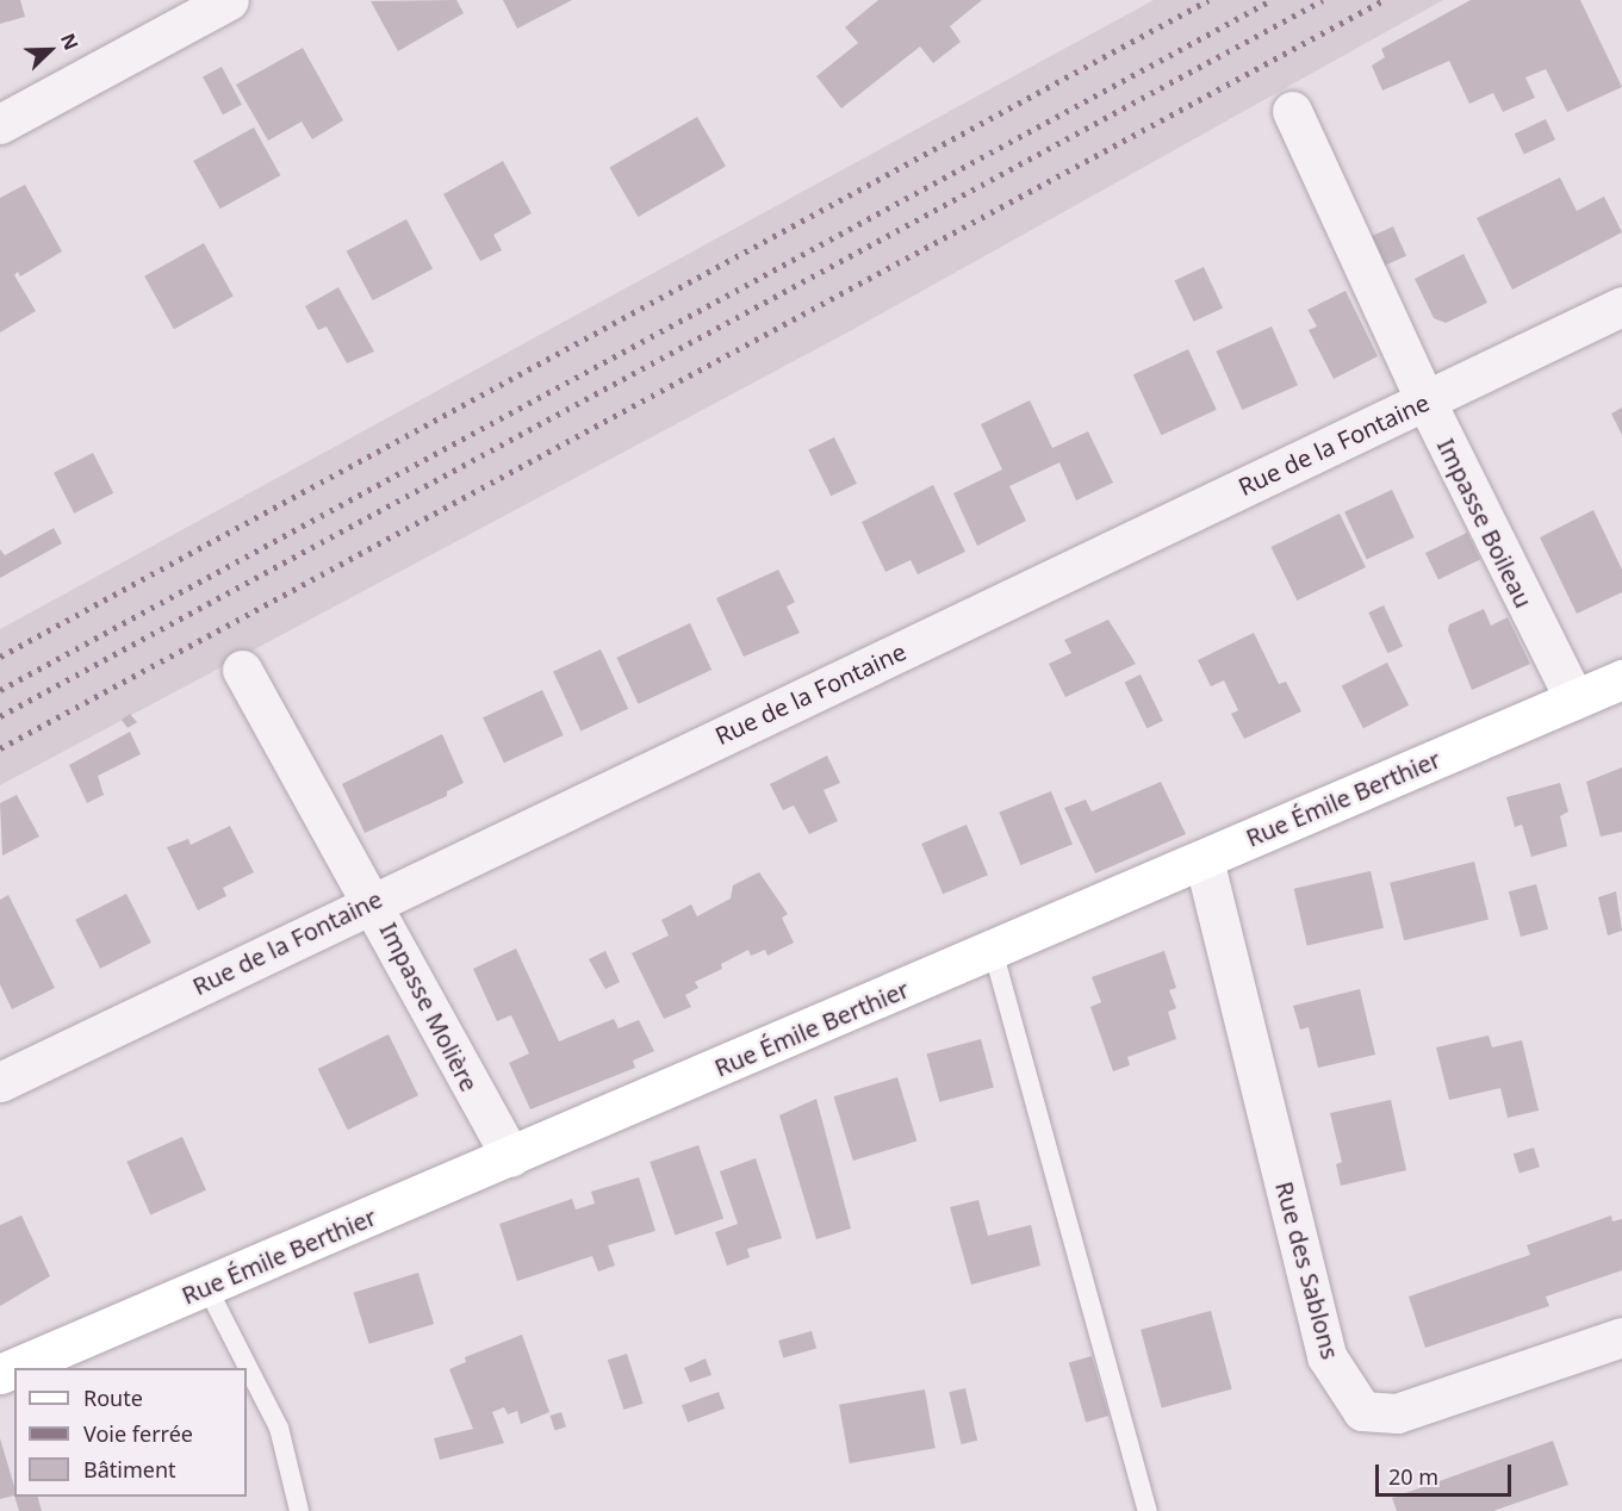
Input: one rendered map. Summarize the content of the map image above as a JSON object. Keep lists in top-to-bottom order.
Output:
{
  "streets": {
    "street": [
      "Rue de la Fontaine",
      "Impasse Boileau",
      "Rue Émile Berthier",
      "Impasse Molière",
      "Rue des Sablons"
    ]
  },
  "crossings": [
    ["Rue de la Fontaine", "Impasse Boileau"],
    ["Rue de la Fontaine", "Impasse Molière"],
    ["Impasse Boileau", "Rue Émile Berthier"],
    ["Rue Émile Berthier", "Impasse Molière"],
    ["Rue Émile Berthier", "Rue des Sablons"]
  ],
  "legend": ["Route", "Voie ferrée", "Bâtiment"],
  "scale_bar": "20 m",
  "north": "top right"
}
